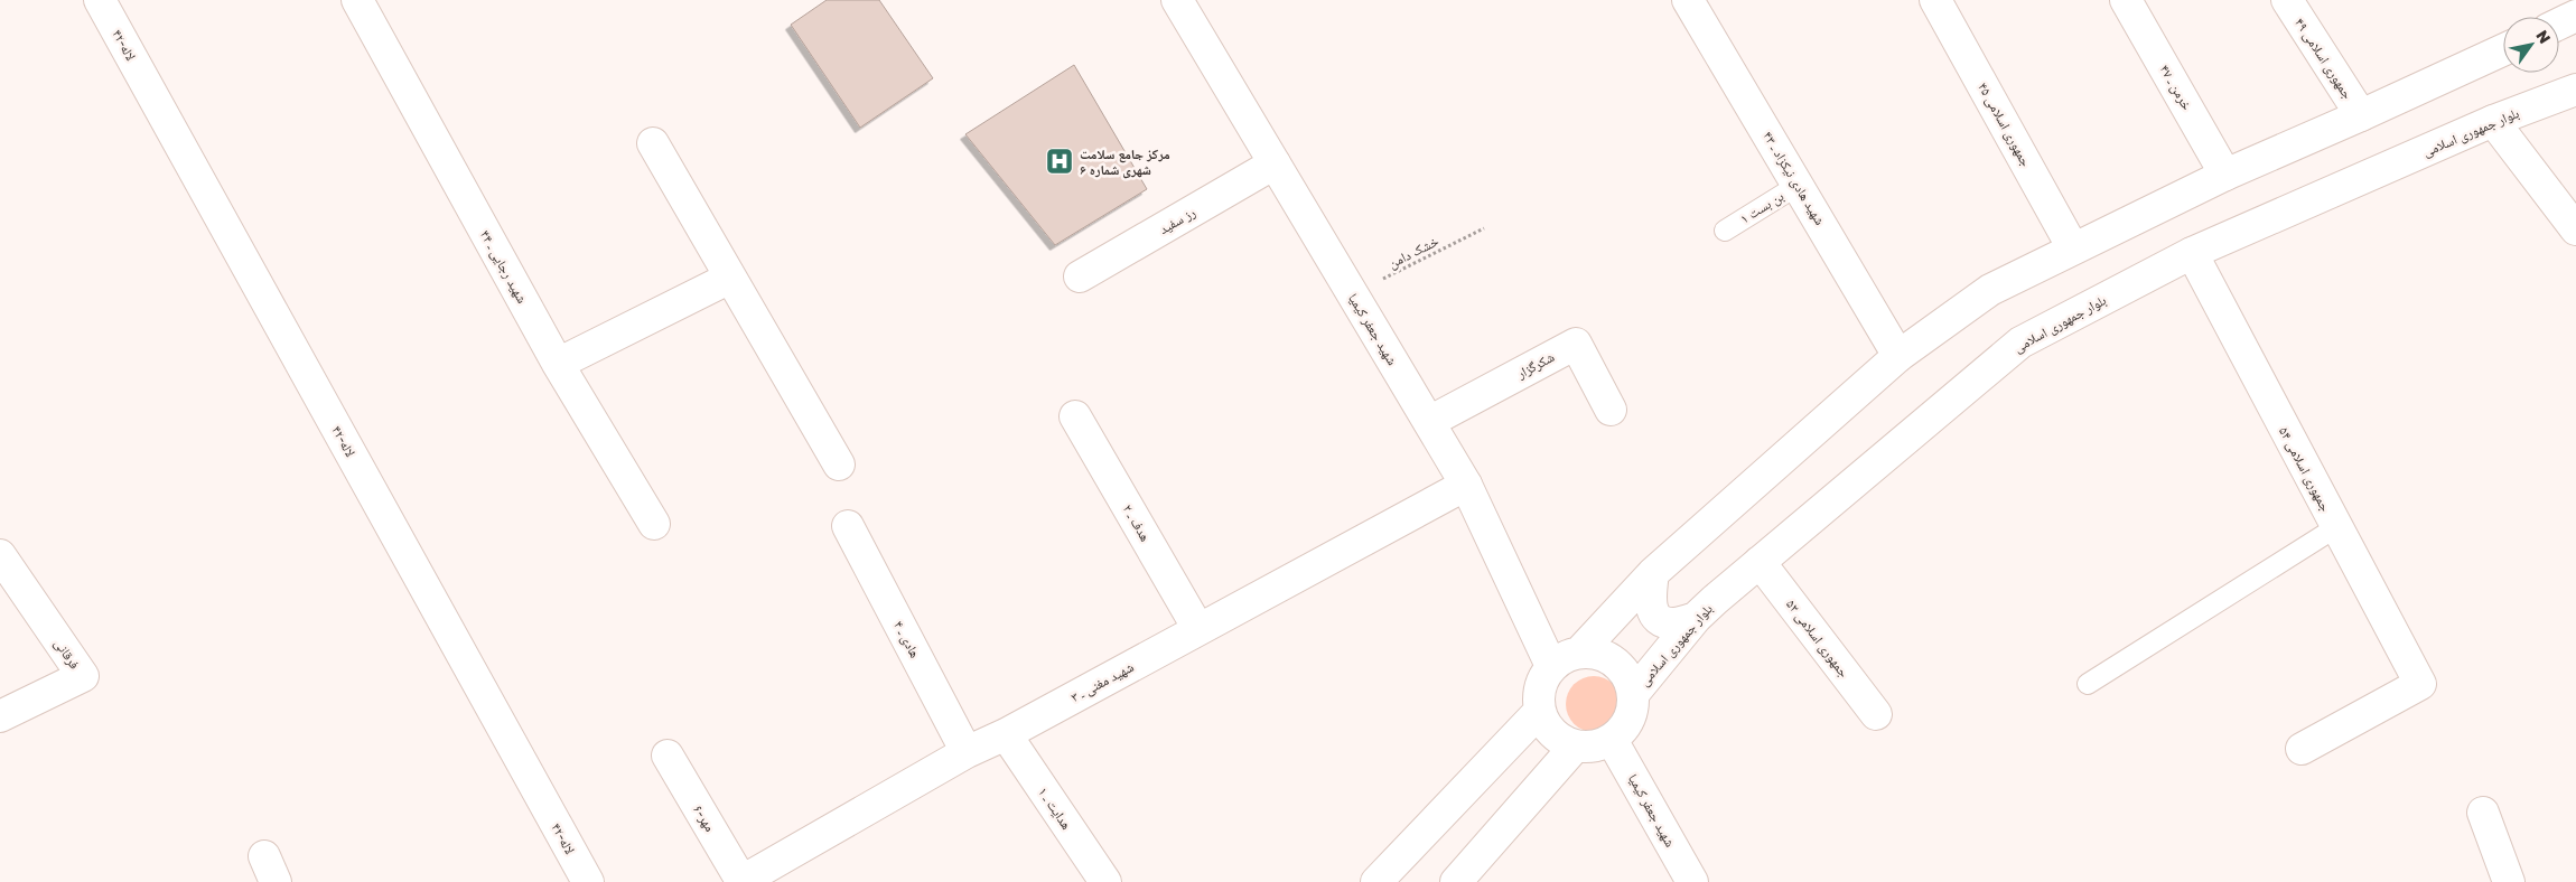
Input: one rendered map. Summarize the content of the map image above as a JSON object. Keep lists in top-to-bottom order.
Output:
{
  "streets": {
    "street": [
      "لاله-۴۲",
      "جمهوری اسلامی ۴۹",
      "خرمن ـ ۴۷",
      "جمهوری اسلامی ۴۵",
      "بلوار جمهوری اسلامی",
      "شهید هادی نیکزاد ـ ۴۳",
      "رز سفید",
      "شهید رجایی ـ ۴۴",
      "شهید جعفر کیمیا",
      "شکرگزار",
      "جمهوری اسلامی ۵۴",
      "هدف ـ ۲",
      "جمهوری اسلامی ۵۲",
      "هادی ـ ۴",
      "فرقانی",
      "شهید مغنی ـ ۳",
      "هدایت ـ ۱",
      "مهر-۶"
    ],
    "lane": ["بن بست ۱"],
    "path": ["خشک دامن"]
  },
  "crossings": [
    ["بلوار جمهوری اسلامی", "شهید جعفر کیمیا"],
    ["بلوار جمهوری اسلامی", "جمهوری اسلامی ۵۴"],
    ["بلوار جمهوری اسلامی", "جمهوری اسلامی ۵۲"],
    ["شهید هادی نیکزاد ـ ۴۳", "بن بست ۱"],
    ["رز سفید", "شهید جعفر کیمیا"],
    ["خشک دامن", "شهید جعفر کیمیا"],
    ["شهید جعفر کیمیا", "شکرگزار"],
    ["شهید جعفر کیمیا", "شهید مغنی ـ ۳"],
    ["هدف ـ ۲", "شهید مغنی ـ ۳"],
    ["هادی ـ ۴", "شهید مغنی ـ ۳"],
    ["شهید مغنی ـ ۳", "هدایت ـ ۱"],
    ["شهید مغنی ـ ۳", "مهر-۶"]
  ],
  "places": {
    "hospital": ["مرکز جامع سلامت شهری شماره ۶"]
  },
  "north": "top right"
}
